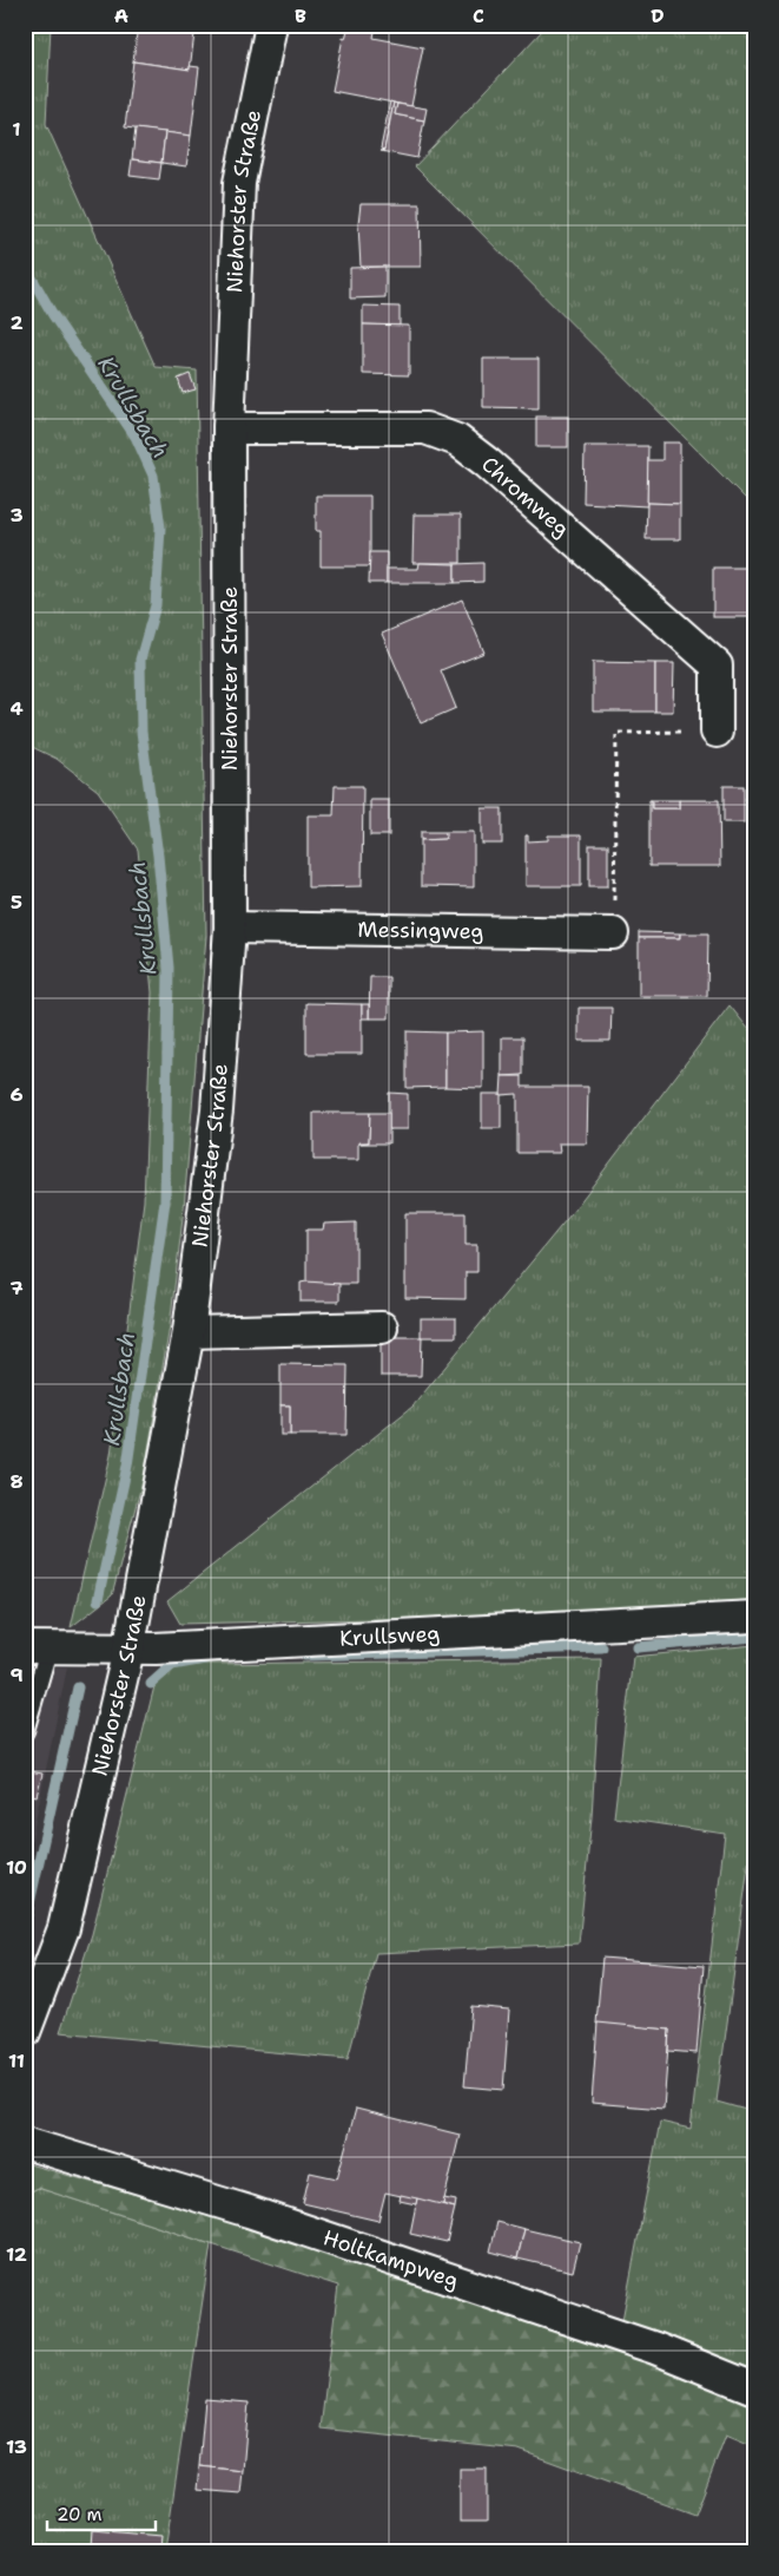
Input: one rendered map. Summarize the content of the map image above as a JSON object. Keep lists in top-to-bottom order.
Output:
{
  "streets": {
    "street": [
      "Niehorster Straße",
      "Chromweg",
      "Messingweg",
      "Krullsweg",
      "Holtkampweg"
    ]
  },
  "crossings": [
    ["Niehorster Straße", "Chromweg"],
    ["Niehorster Straße", "Messingweg"],
    ["Niehorster Straße", "Krullsweg"]
  ],
  "water": ["Krullsbach"],
  "scale_bar": "20 m",
  "grid": {
    "columns": [
      "A",
      "B",
      "C",
      "D"
    ],
    "rows": [
      "1",
      "2",
      "3",
      "4",
      "5",
      "6",
      "7",
      "8",
      "9",
      "10",
      "11",
      "12",
      "13"
    ]
  }
}
